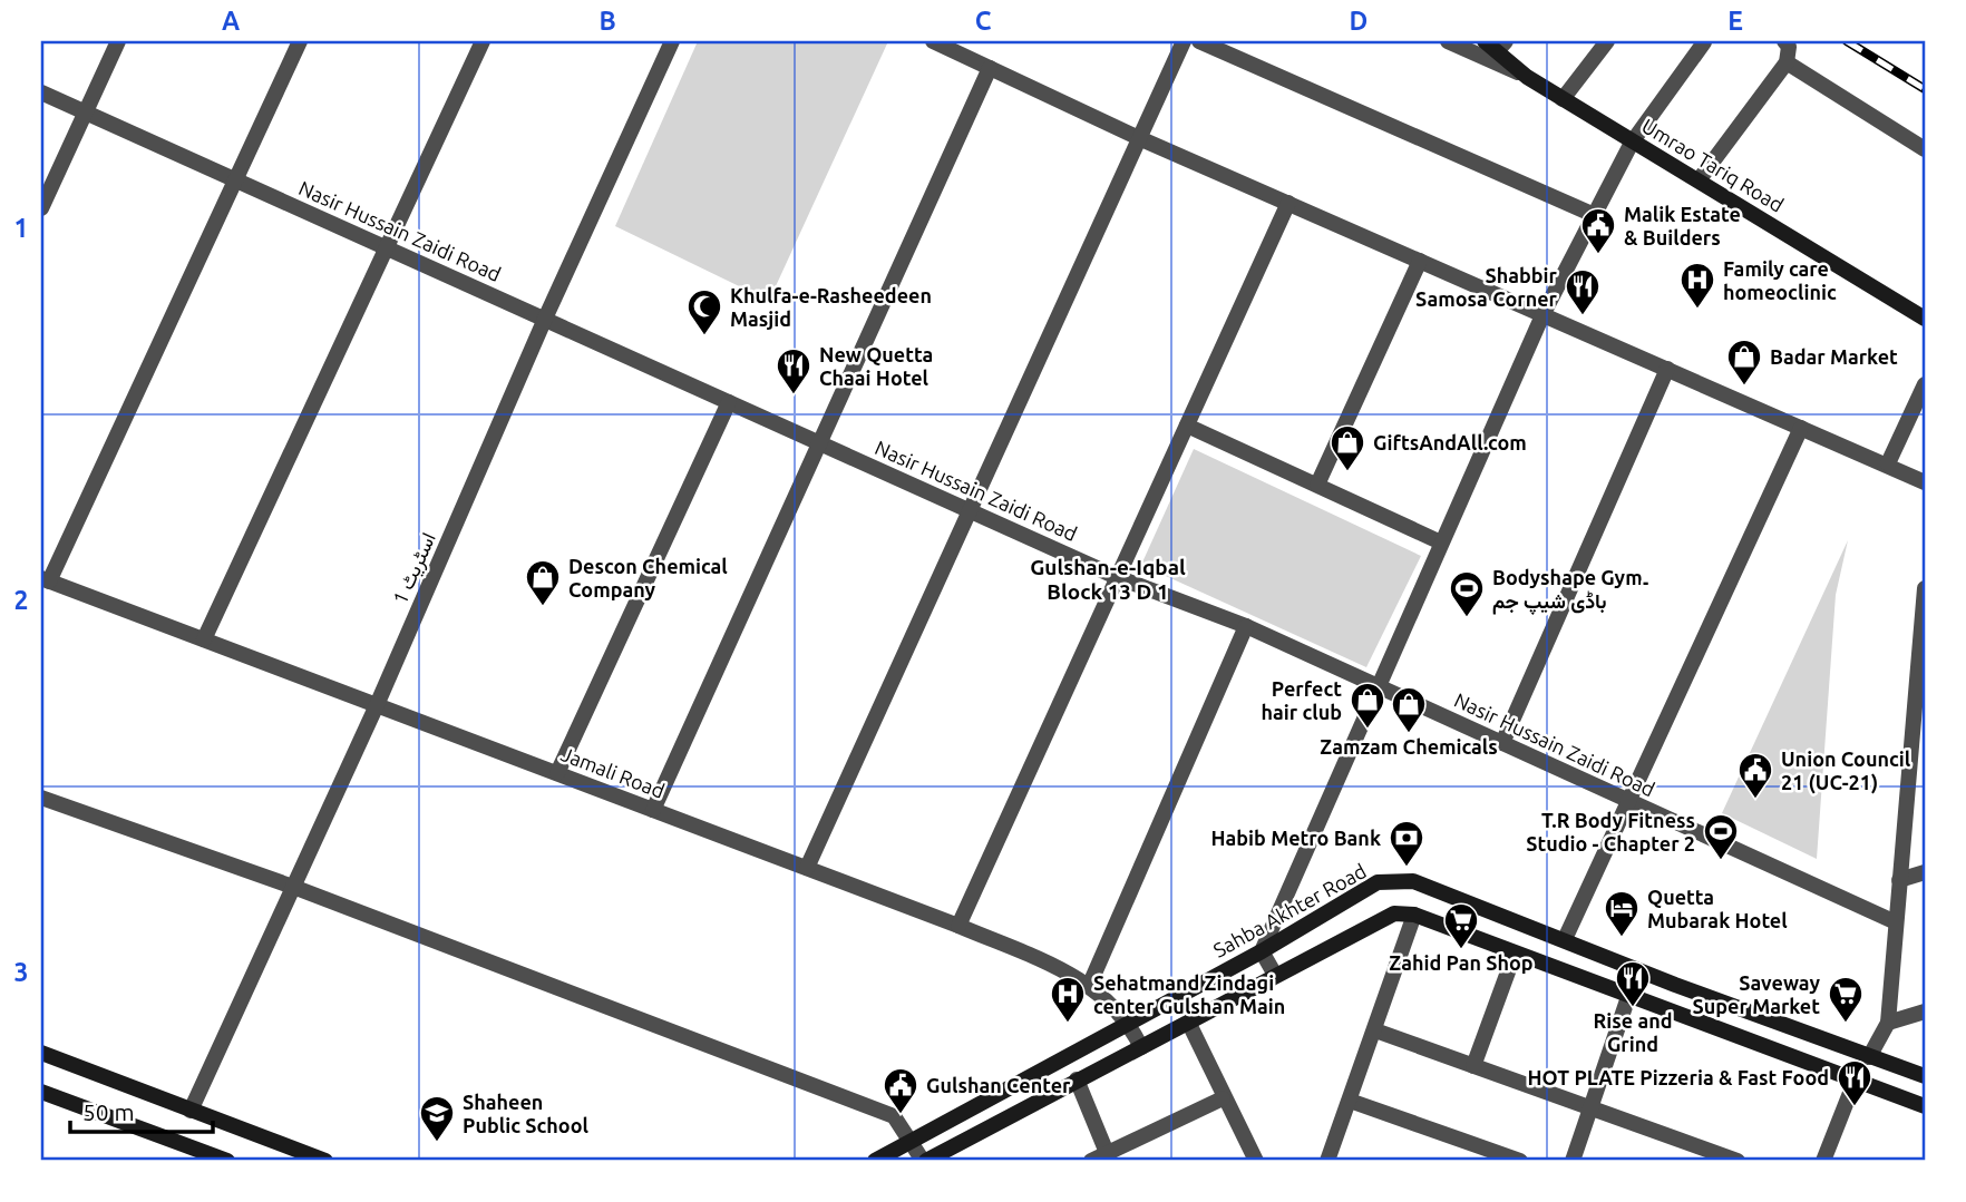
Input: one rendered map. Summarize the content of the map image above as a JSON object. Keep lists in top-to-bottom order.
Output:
{
  "streets": {
    "main road": ["Umrao Tariq Road", "Sahba Akhter Road"],
    "street": ["Nasir Hussain Zaidi Road", "اسٹریٹ 1", "Jamali Road"]
  },
  "crossings": [
    ["Nasir Hussain Zaidi Road", "اسٹریٹ 1"],
    ["اسٹریٹ 1", "Jamali Road"],
    ["Jamali Road", "Sahba Akhter Road"]
  ],
  "districts": ["Gulshan-e-Iqbal Block 13 D 1"],
  "places": {
    "public building": ["Malik Estate & Builders", "Union Council 21 (UC-21)", "Gulshan Center"],
    "hospital": ["Family care homeoclinic", "Sehatmand Zindagi center Gulshan Main"],
    "restaurant": [
      "Shabbir Samosa Corner",
      "New Quetta Chaai Hotel",
      "Rise and Grind",
      "HOT PLATE Pizzeria & Fast Food"
    ],
    "mosque": ["Khulfa-e-Rasheedeen Masjid"],
    "shop": [
      "Badar Market",
      "GiftsAndAll.com",
      "Descon Chemical Company",
      "Perfect hair club",
      "Zamzam Chemicals"
    ],
    "sports": ["Bodyshape Gym۔ باڈی شیپ جم", "T.R Body Fitness Studio - Chapter 2"],
    "bank": ["Habib Metro Bank"],
    "hotel": ["Quetta Mubarak Hotel"],
    "supermarket": ["Zahid Pan Shop", "Saveway Super Market"],
    "school or university": ["Shaheen Public School"]
  },
  "scale_bar": "50 m",
  "grid": {
    "columns": [
      "A",
      "B",
      "C",
      "D",
      "E"
    ],
    "rows": ["1", "2", "3"]
  }
}
